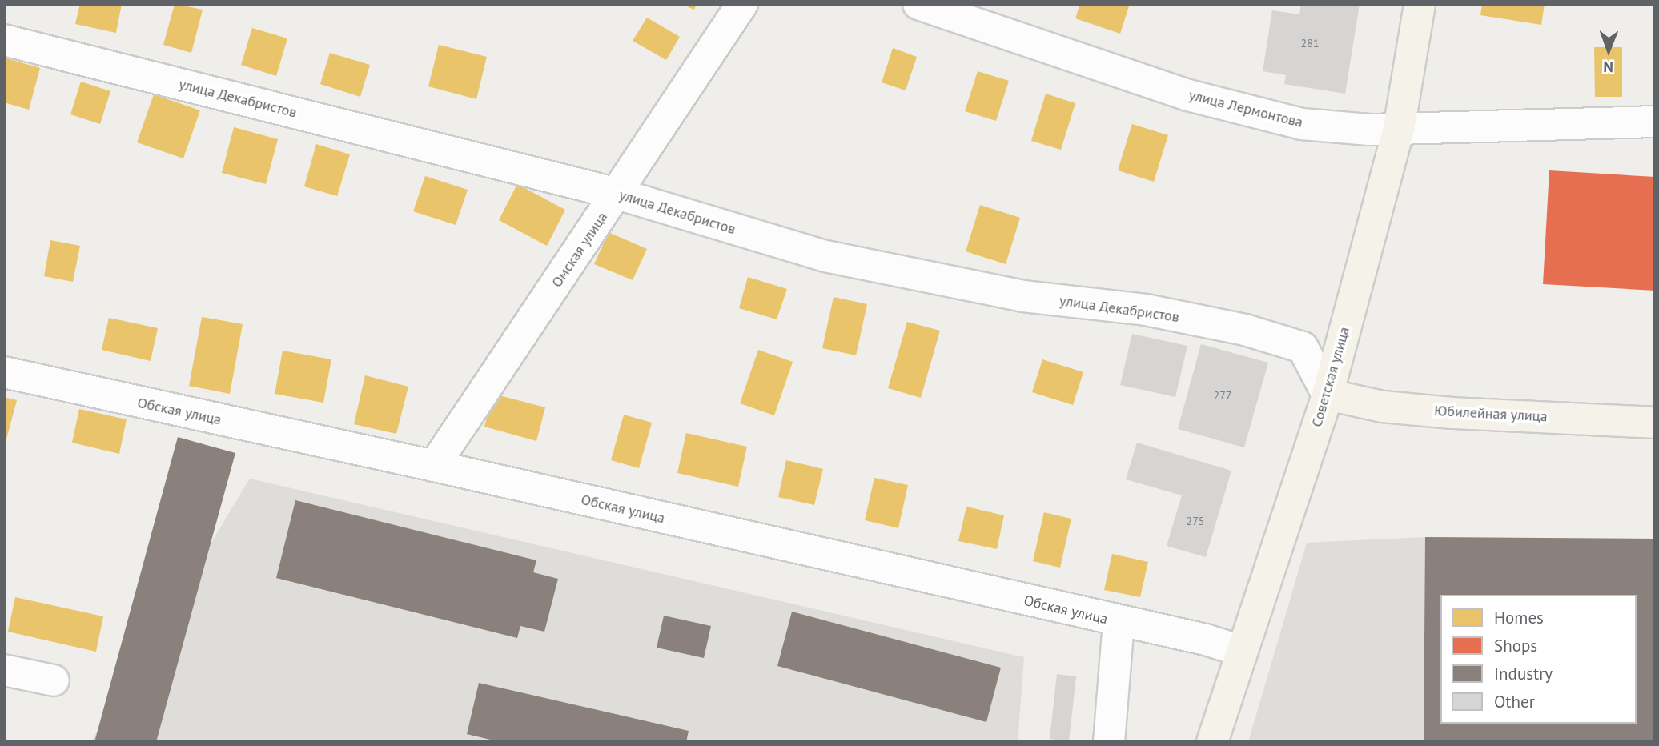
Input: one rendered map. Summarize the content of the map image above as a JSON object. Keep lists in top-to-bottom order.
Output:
{
  "streets": {
    "main road": ["Советская улица", "Юбилейная улица"],
    "street": [
      "улица Декабристов",
      "улица Лермонтова",
      "Омская улица",
      "Обская улица"
    ]
  },
  "crossings": [
    ["улица Декабристов", "Омская улица"],
    ["улица Декабристов", "Советская улица"],
    ["улица Декабристов", "Юбилейная улица"],
    ["улица Лермонтова", "Советская улица"],
    ["Омская улица", "Обская улица"],
    ["Советская улица", "Обская улица"],
    ["Советская улица", "Юбилейная улица"]
  ],
  "house_numbers": ["281", "277", "275"],
  "legend": [
    "Homes",
    "Shops",
    "Industry",
    "Other"
  ],
  "north": "bottom"
}
